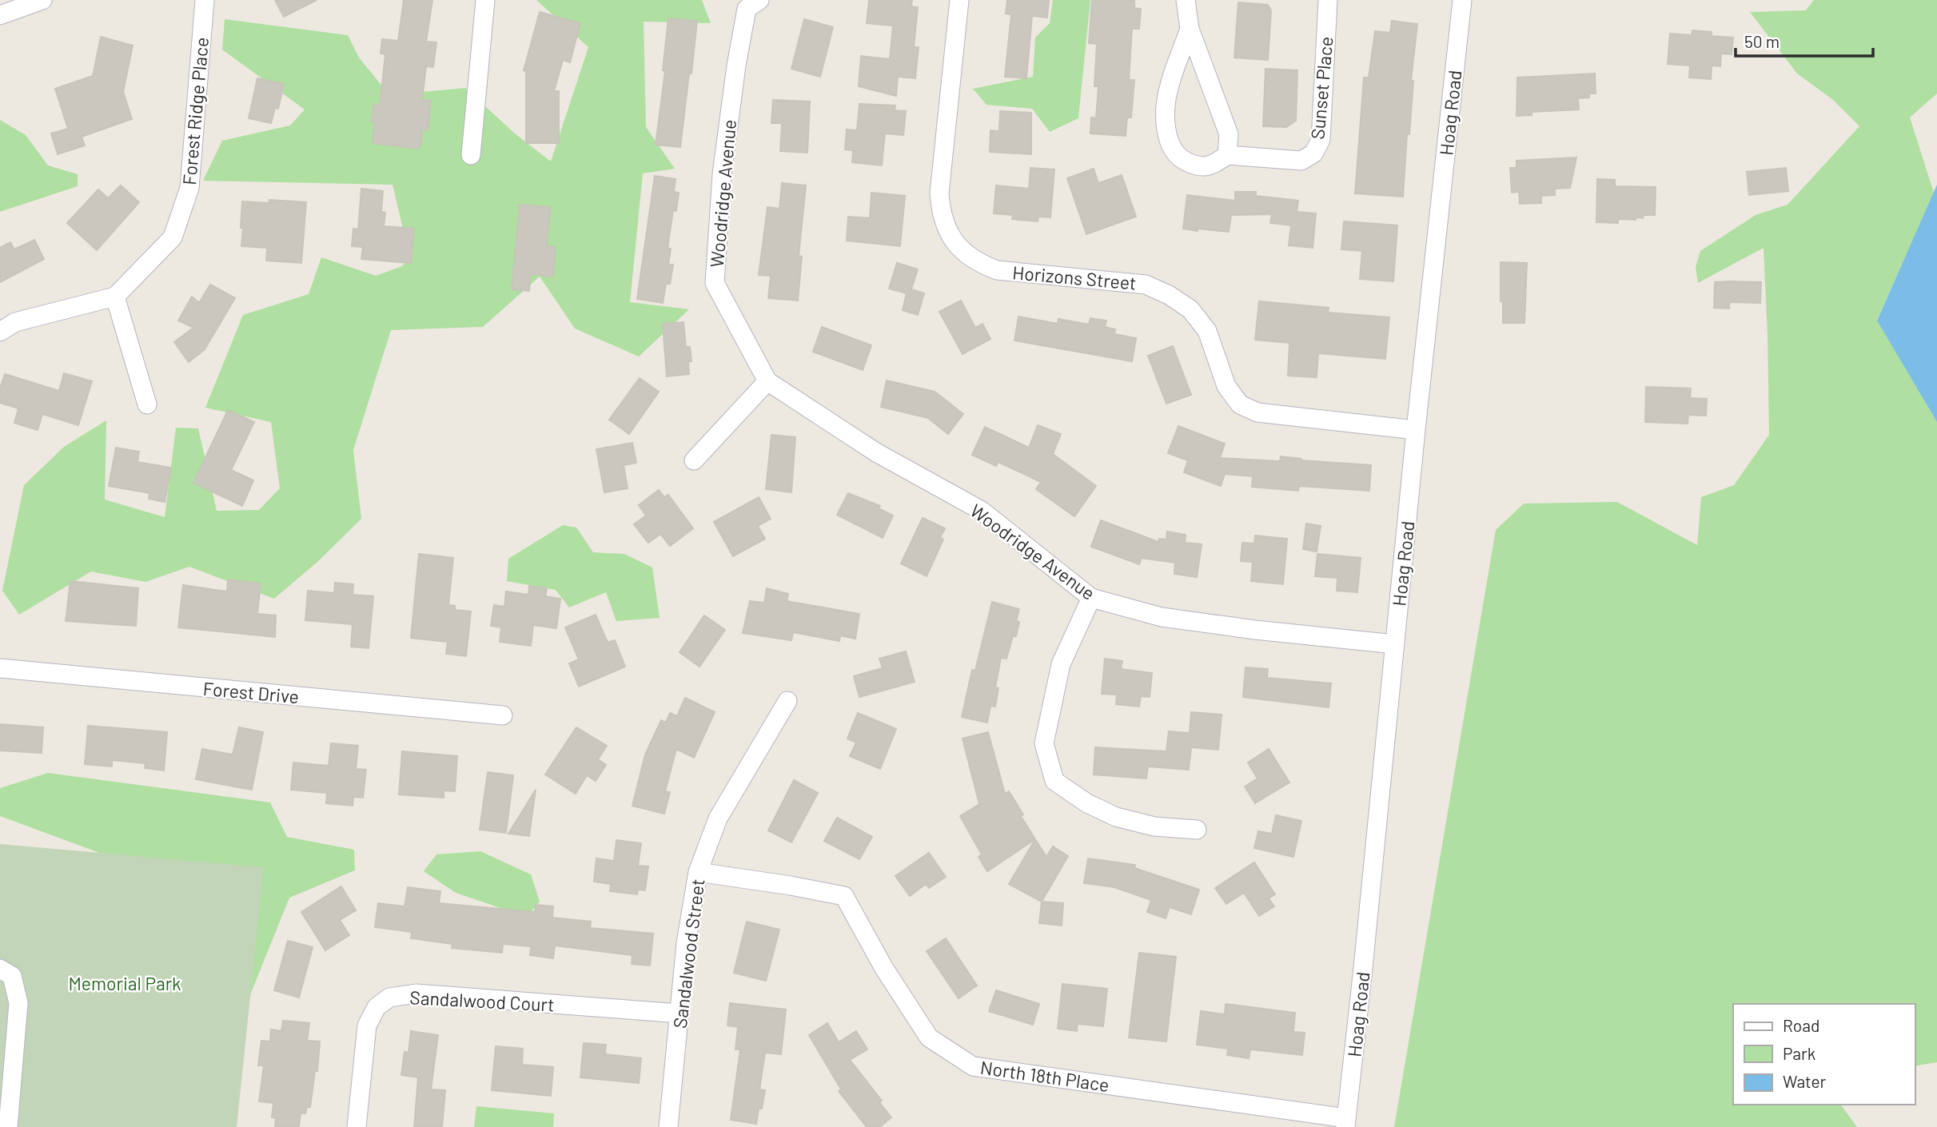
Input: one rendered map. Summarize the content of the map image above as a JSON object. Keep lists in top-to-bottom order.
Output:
{
  "streets": {
    "street": [
      "Sunset Place",
      "Forest Ridge Place",
      "Hoag Road",
      "Woodridge Avenue",
      "Horizons Street",
      "Forest Drive",
      "Sandalwood Street",
      "Sandalwood Court",
      "North 18th Place"
    ]
  },
  "crossings": [
    ["Hoag Road", "Woodridge Avenue"],
    ["Hoag Road", "Horizons Street"],
    ["Hoag Road", "North 18th Place"],
    ["Sandalwood Street", "Sandalwood Court"],
    ["Sandalwood Street", "North 18th Place"]
  ],
  "parks": ["Memorial Park"],
  "legend": ["Road", "Park", "Water"],
  "scale_bar": "50 m"
}
